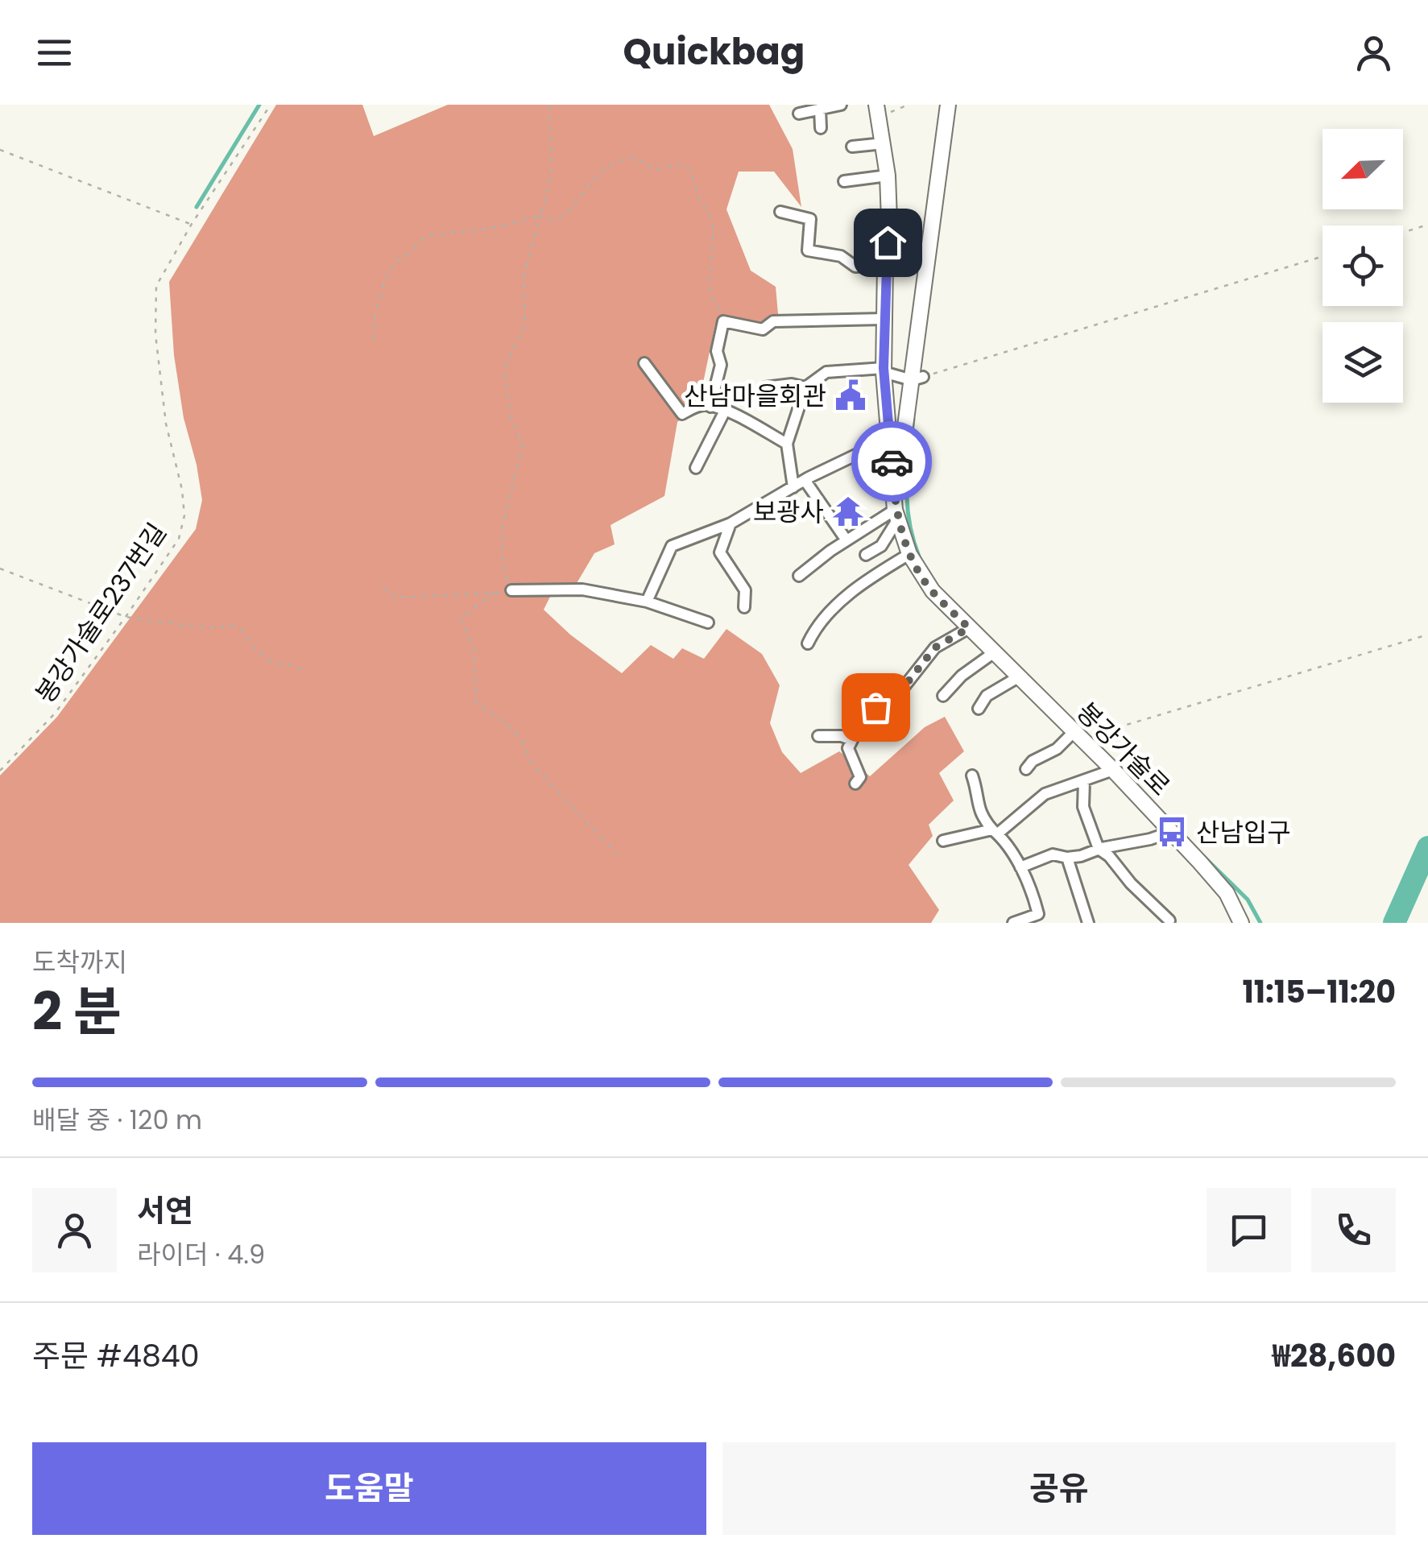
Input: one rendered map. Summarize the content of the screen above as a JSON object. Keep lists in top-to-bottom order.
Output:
{
  "streets": {
    "street": ["봉강가술로"],
    "path": ["봉강가술로237번길"]
  },
  "places": {
    "public building": ["산남마을회관"],
    "temple": ["보광사"],
    "bus stop": ["산남입구"]
  },
  "north": "bottom left",
  "page": {
    "header": "Quickbag",
    "heading": ["2 분", "도착까지", "11:15–11:20"],
    "panel": [
      "서연",
      "라이더 · 4.9",
      "주문 #4840",
      "₩28,600"
    ],
    "bar": "배달 중 · 120 m",
    "buttons": ["도움말", "공유"]
  }
}
